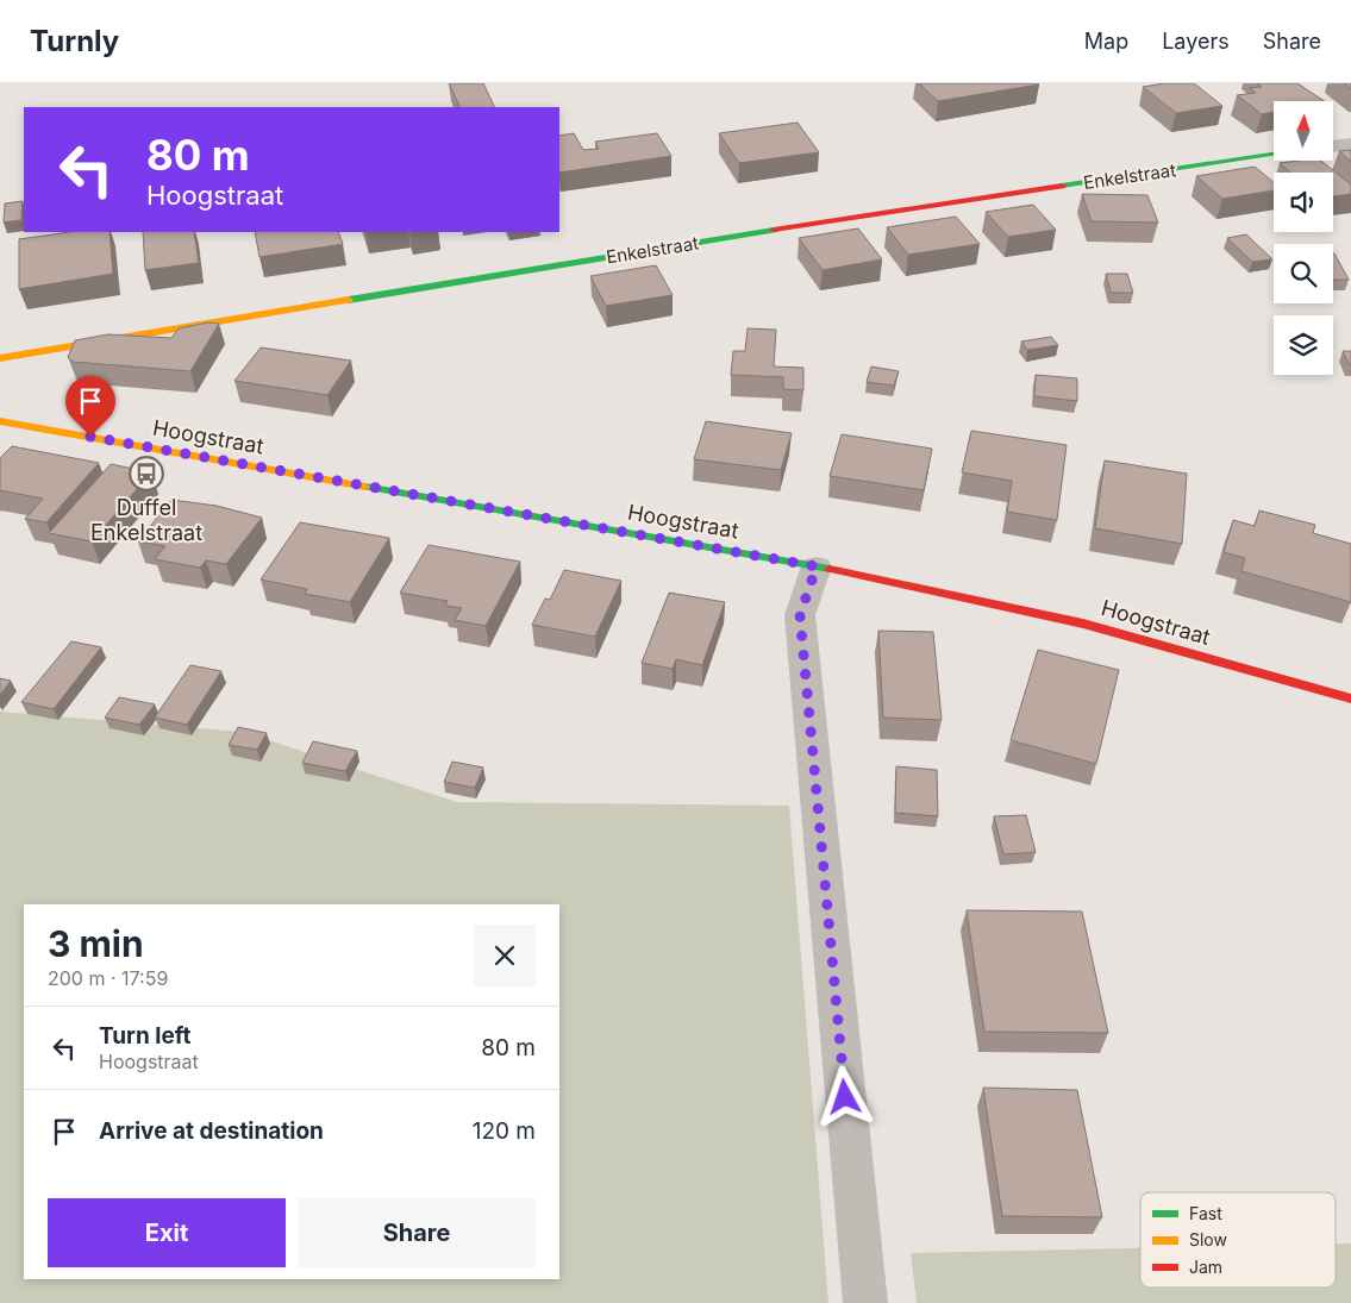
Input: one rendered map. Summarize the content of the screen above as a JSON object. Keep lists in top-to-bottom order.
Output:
{
  "streets": {
    "street": ["Enkelstraat", "Hoogstraat"]
  },
  "places": {
    "bus stop": ["Duffel Enkelstraat"]
  },
  "legend": ["Fast", "Slow", "Jam"],
  "north": "top",
  "page": {
    "header": "Turnly",
    "nav": ["Map", "Layers", "Share"],
    "turn": ["80 m", "Hoogstraat"],
    "heading": ["3 min", "200 m · 17:59"],
    "list": [
      {
        "name": "Turn left",
        "note": "Hoogstraat",
        "value": "80 m"
      },
      {
        "name": "Arrive at destination",
        "value": "120 m"
      }
    ],
    "buttons": ["Exit", "Share"]
  }
}
